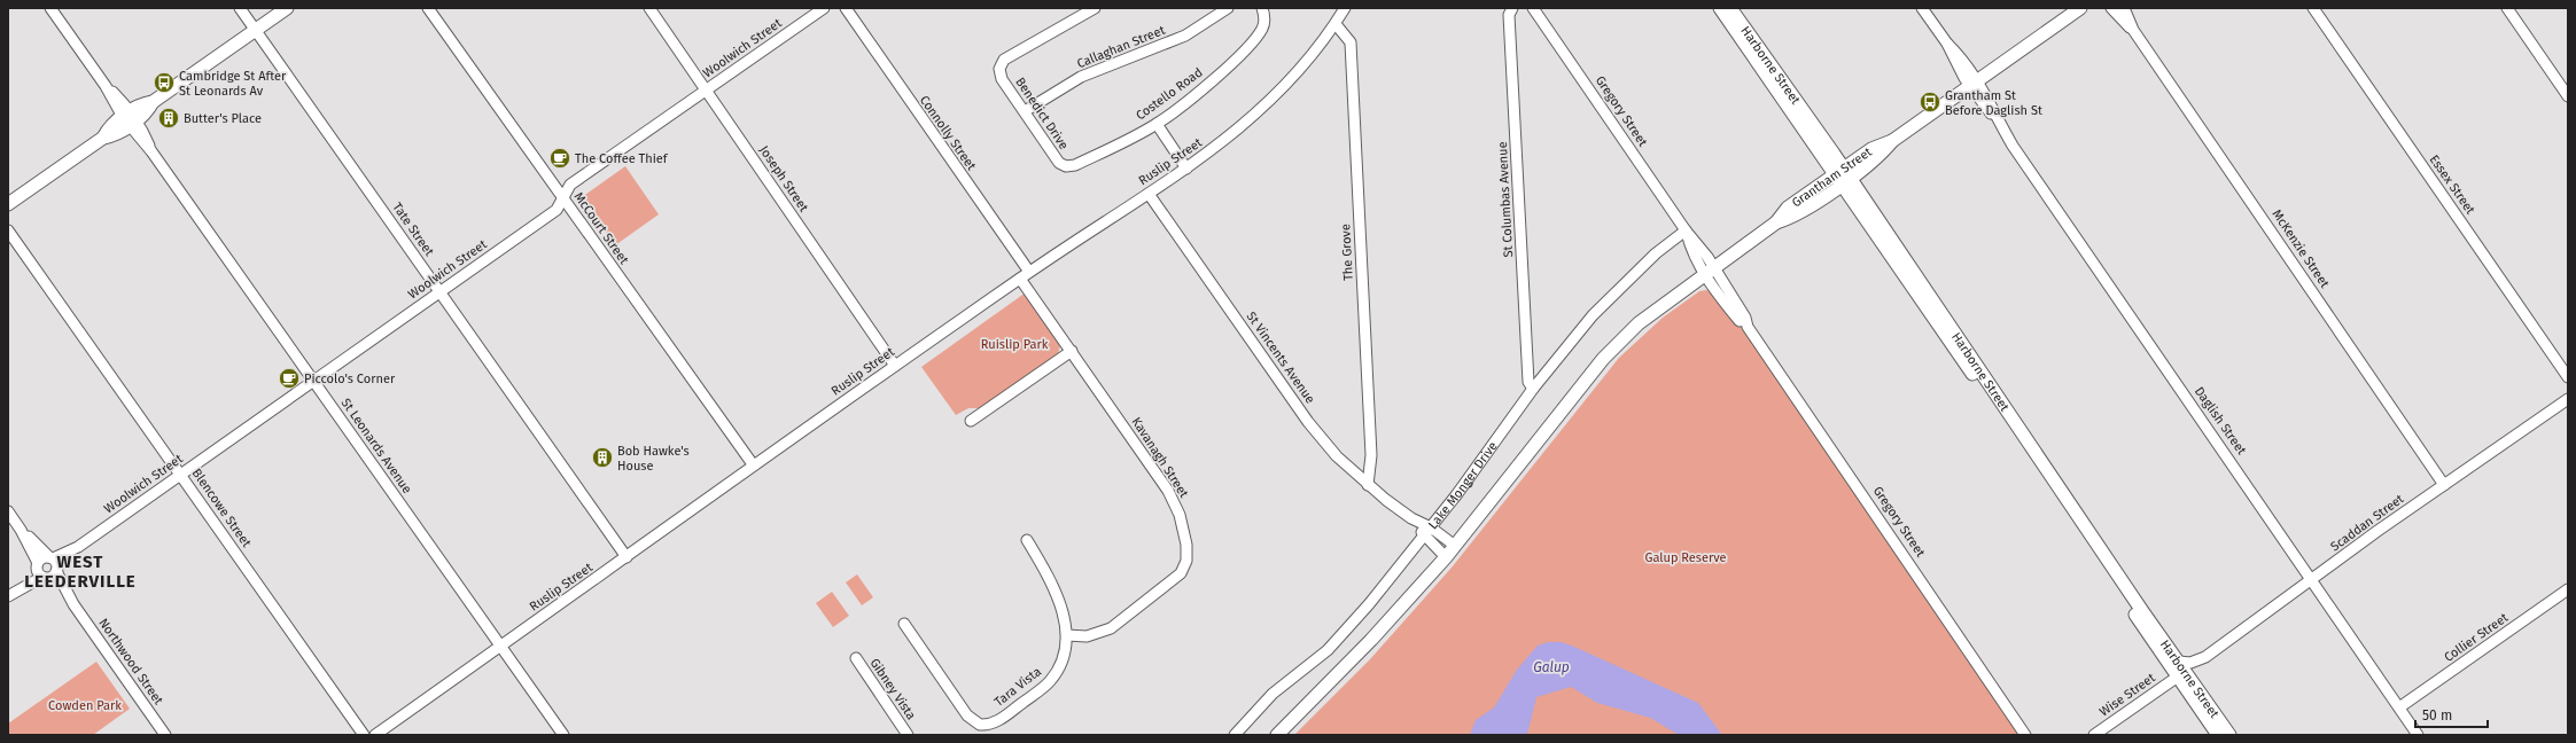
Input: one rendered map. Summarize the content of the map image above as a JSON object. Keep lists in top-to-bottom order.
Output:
{
  "streets": {
    "main road": ["Harborne Street", "Grantham Street"],
    "street": [
      "Callaghan Street",
      "Woolwich Street",
      "Costello Road",
      "Gregory Street",
      "Benedict Drive",
      "Connolly Street",
      "Ruslip Street",
      "Joseph Street",
      "Essex Street",
      "St Columbas Avenue",
      "McCourt Street",
      "Tate Street",
      "McKenzie Street",
      "The Grove",
      "St Vincents Avenue",
      "Daglish Street",
      "St Leonards Avenue",
      "Kavanagh Street",
      "Lake Monger Drive",
      "Blencowe Street",
      "Scaddan Street",
      "Collier Street",
      "Northwood Street",
      "Tara Vista",
      "Gibney Vista",
      "Wise Street"
    ]
  },
  "crossings": [
    ["Callaghan Street", "Benedict Drive"],
    ["Woolwich Street", "Joseph Street"],
    ["Woolwich Street", "McCourt Street"],
    ["Woolwich Street", "Tate Street"],
    ["Woolwich Street", "St Leonards Avenue"],
    ["Woolwich Street", "Blencowe Street"],
    ["Woolwich Street", "Northwood Street"],
    ["Harborne Street", "Grantham Street"],
    ["Harborne Street", "Scaddan Street"],
    ["Harborne Street", "Wise Street"],
    ["Costello Road", "Benedict Drive"],
    ["Gregory Street", "Grantham Street"],
    ["Gregory Street", "Lake Monger Drive"],
    ["Connolly Street", "Ruslip Street"],
    ["Ruslip Street", "Joseph Street"],
    ["Ruslip Street", "McCourt Street"],
    ["Ruslip Street", "Tate Street"],
    ["Ruslip Street", "The Grove"],
    ["Ruslip Street", "St Vincents Avenue"],
    ["Ruslip Street", "St Leonards Avenue"],
    ["Ruslip Street", "Kavanagh Street"],
    ["Grantham Street", "St Vincents Avenue"],
    ["Grantham Street", "Daglish Street"],
    ["St Columbas Avenue", "Lake Monger Drive"],
    ["McKenzie Street", "Scaddan Street"],
    ["The Grove", "St Vincents Avenue"],
    ["St Vincents Avenue", "Lake Monger Drive"],
    ["Daglish Street", "Scaddan Street"],
    ["Daglish Street", "Collier Street"],
    ["Kavanagh Street", "Tara Vista"]
  ],
  "districts": ["WEST LEEDERVILLE"],
  "water": ["Galup"],
  "parks": ["Ruislip Park", "Galup Reserve", "Cowden Park"],
  "places": {
    "bus stop": ["Cambridge St After St Leonards Av", "Grantham St Before Daglish St"],
    "building": ["Butter's Place", "Bob Hawke's House"],
    "cafe": ["The Coffee Thief", "Piccolo's Corner"]
  },
  "scale_bar": "50 m"
}
